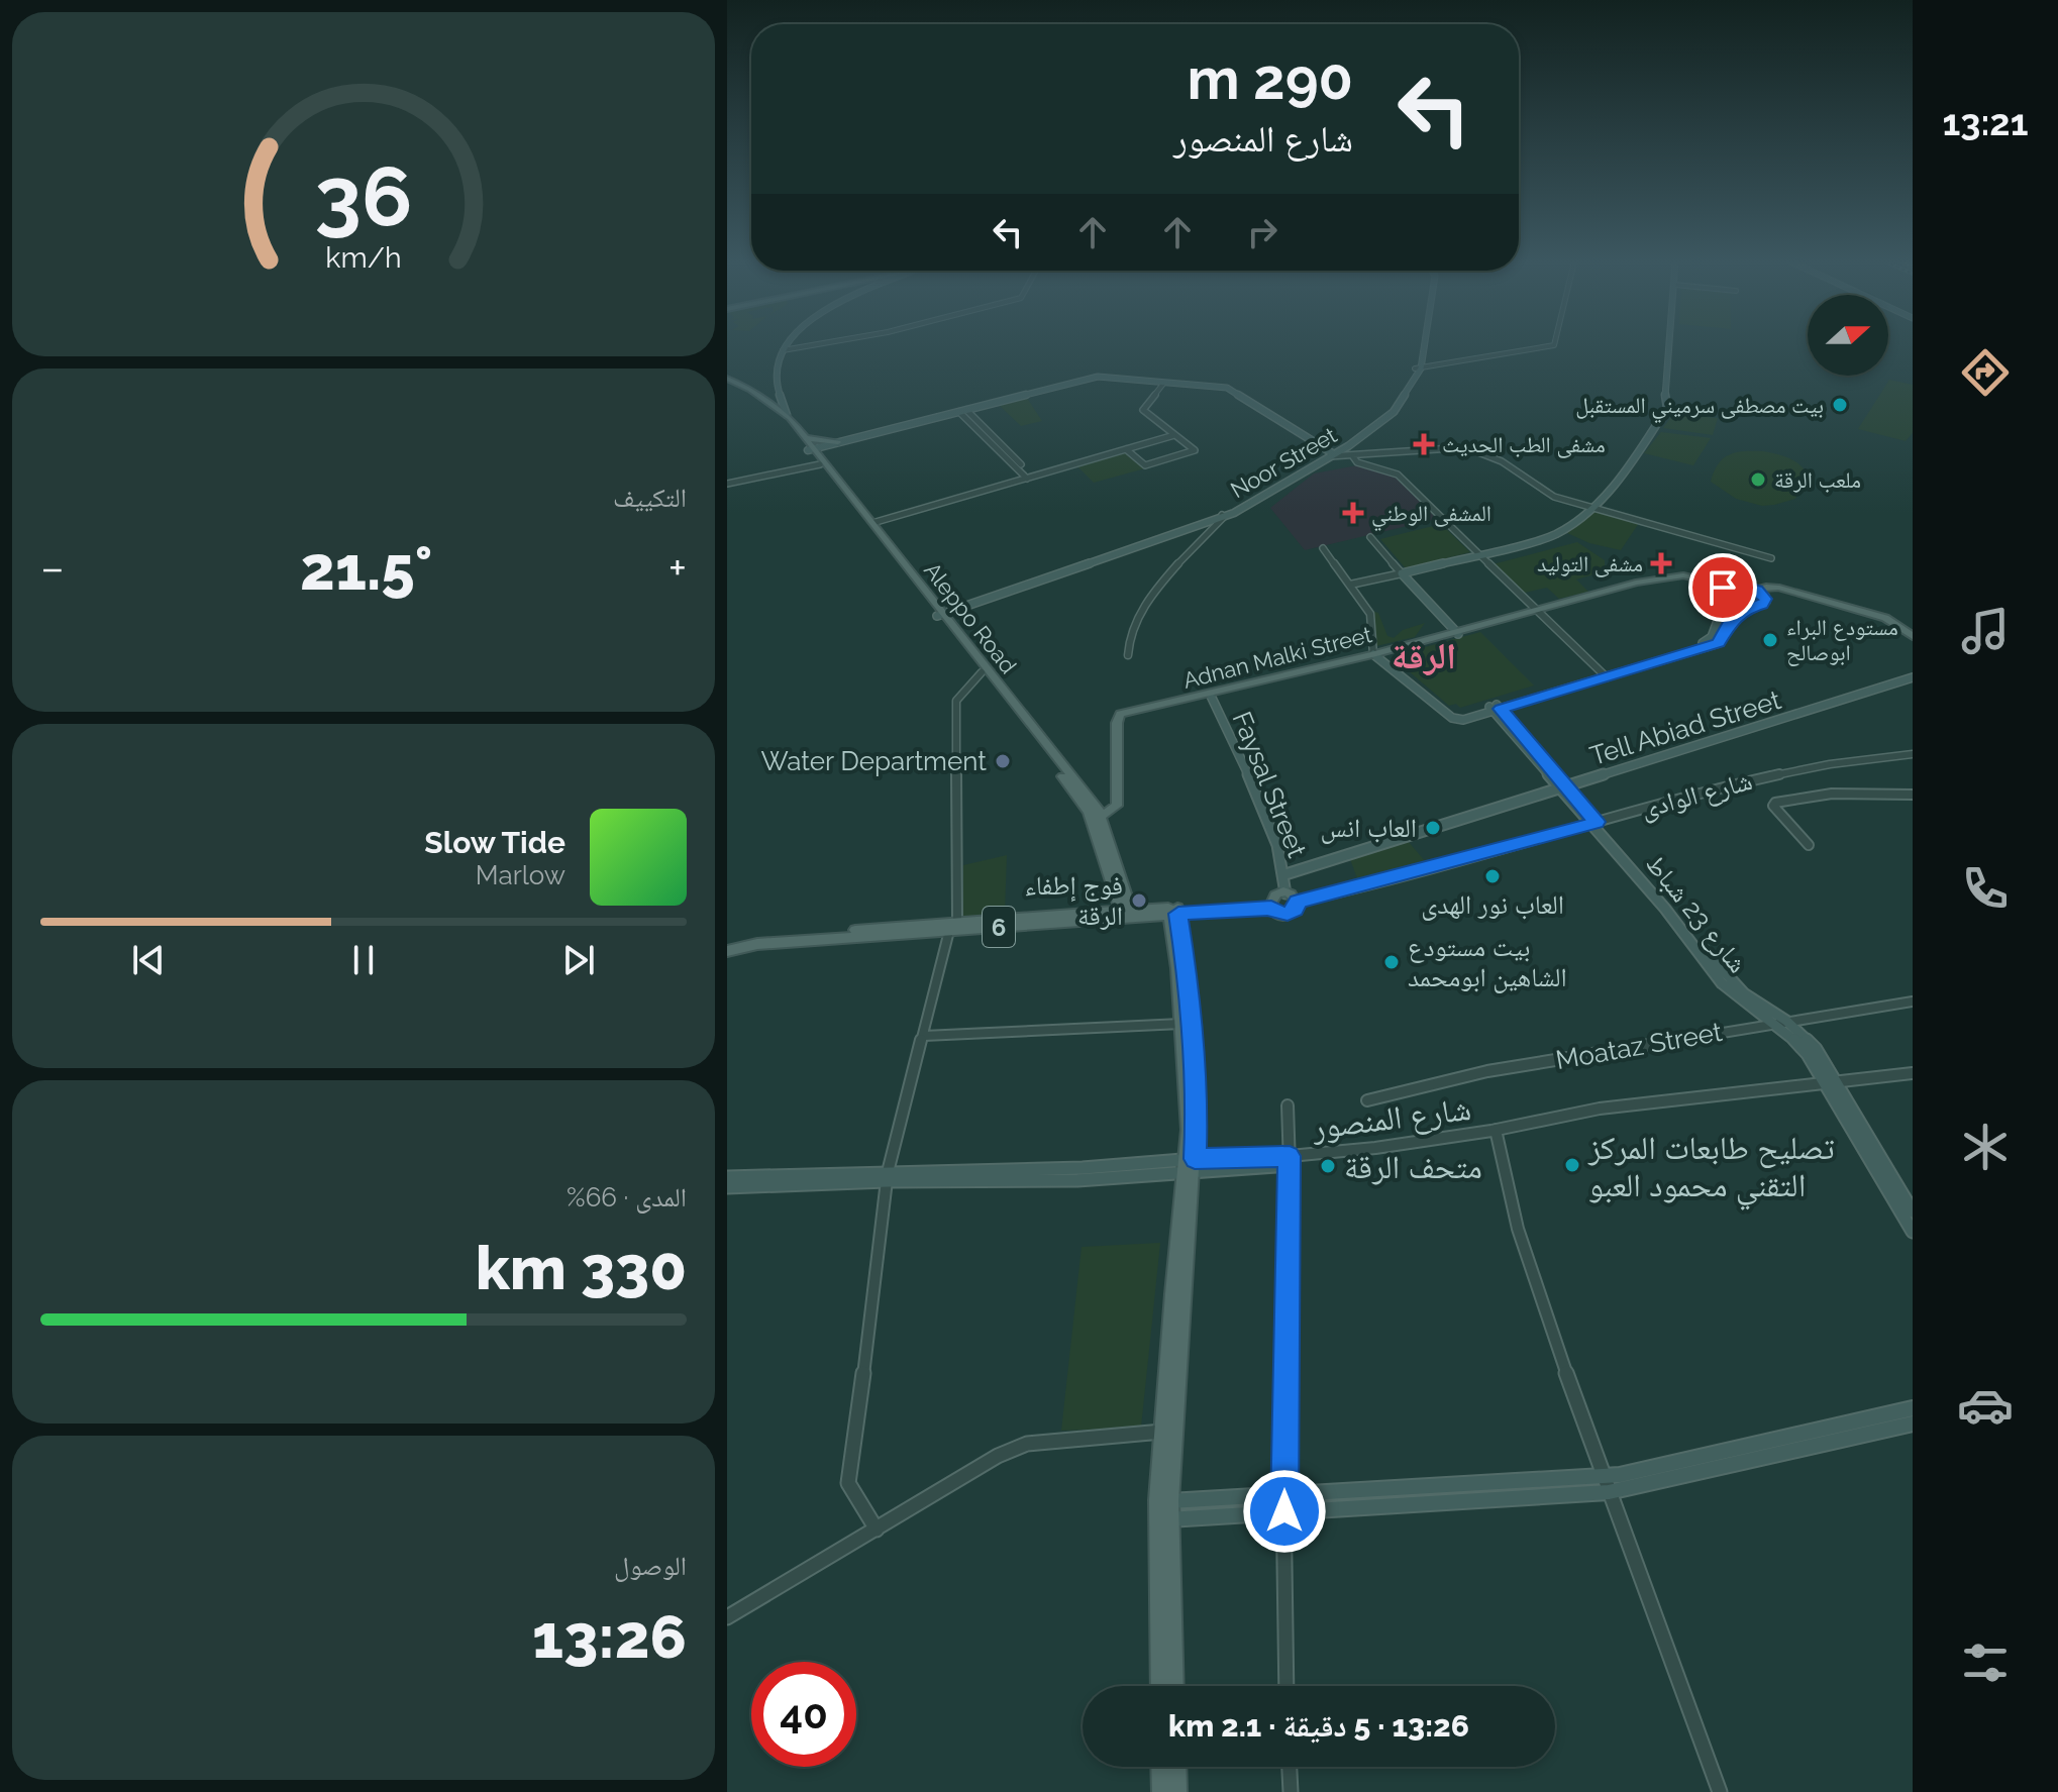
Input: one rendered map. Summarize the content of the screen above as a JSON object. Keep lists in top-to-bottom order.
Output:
{
  "streets": {
    "main road": [
      "Noor Street",
      "Aleppo Road",
      "Adnan Malki Street",
      "Tell Abiad Street",
      "Faysal Street",
      "شارع 23 شباط",
      "6",
      "شارع المنصور"
    ],
    "street": ["شارع الوادى", "Moataz Street"]
  },
  "crossings": [
    ["Noor Street", "Aleppo Road"],
    ["Aleppo Road", "Adnan Malki Street"],
    ["Aleppo Road", "6"],
    ["Adnan Malki Street", "Faysal Street"],
    ["Tell Abiad Street", "Faysal Street"],
    ["Tell Abiad Street", "شارع 23 شباط"],
    ["Faysal Street", "شارع الوادى"],
    ["Faysal Street", "6"],
    ["شارع الوادى", "شارع 23 شباط"],
    ["شارع الوادى", "6"],
    ["شارع 23 شباط", "Moataz Street"],
    ["شارع 23 شباط", "شارع المنصور"]
  ],
  "districts": ["الرقة"],
  "places": {
    "other": [
      "بيت مصطفى سرميني المستقبل",
      "ملعب الرقة",
      "مستودع البراء ابوصالح",
      "Water Department",
      "العاب انس",
      "العاب نور الهدى",
      "فوج إطفاء الرقة",
      "بيت مستودع الشاهين ابومحمد",
      "تصليح طابعات المركز التقني محمود العبو",
      "متحف الرقة"
    ],
    "health": ["مشفى الطب الحديث", "المشفى الوطني", "مشفى التوليد"]
  },
  "north": "right",
  "page": {
    "tabs": "13:21",
    "turn": ["290 m", "شارع المنصور"],
    "tile": [
      "التكييف",
      ["المدى · 66%", "330 km"],
      ["الوصول", "13:26"]
    ],
    "heat": ["−", "21.5°", "+"],
    "song": ["Slow Tide", "Marlow"],
    "limit": "40",
    "trip": "13:26 · 5 دقيقة · 2.1 km",
    "gauge": ["36", "km/h"]
  }
}
